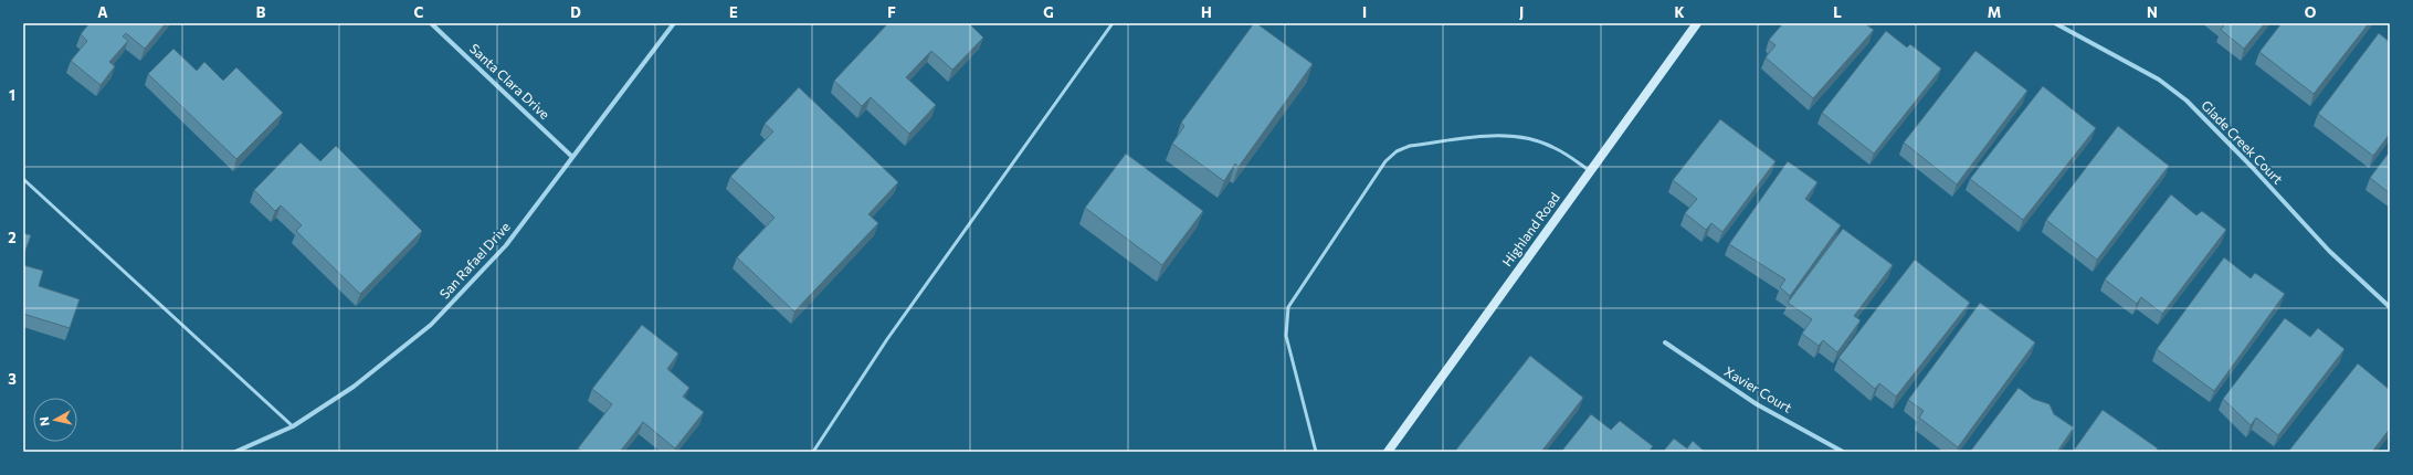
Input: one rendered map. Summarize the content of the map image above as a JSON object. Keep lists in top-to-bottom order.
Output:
{
  "streets": {
    "street": [
      "Santa Clara Drive",
      "Glade Creek Court",
      "Highland Road",
      "San Rafael Drive",
      "Xavier Court"
    ]
  },
  "crossings": [
    ["Santa Clara Drive", "San Rafael Drive"]
  ],
  "north": "left",
  "grid": {
    "columns": [
      "A",
      "B",
      "C",
      "D",
      "E",
      "F",
      "G",
      "H",
      "I",
      "J",
      "K",
      "L",
      "M",
      "N",
      "O"
    ],
    "rows": ["1", "2", "3"]
  }
}
